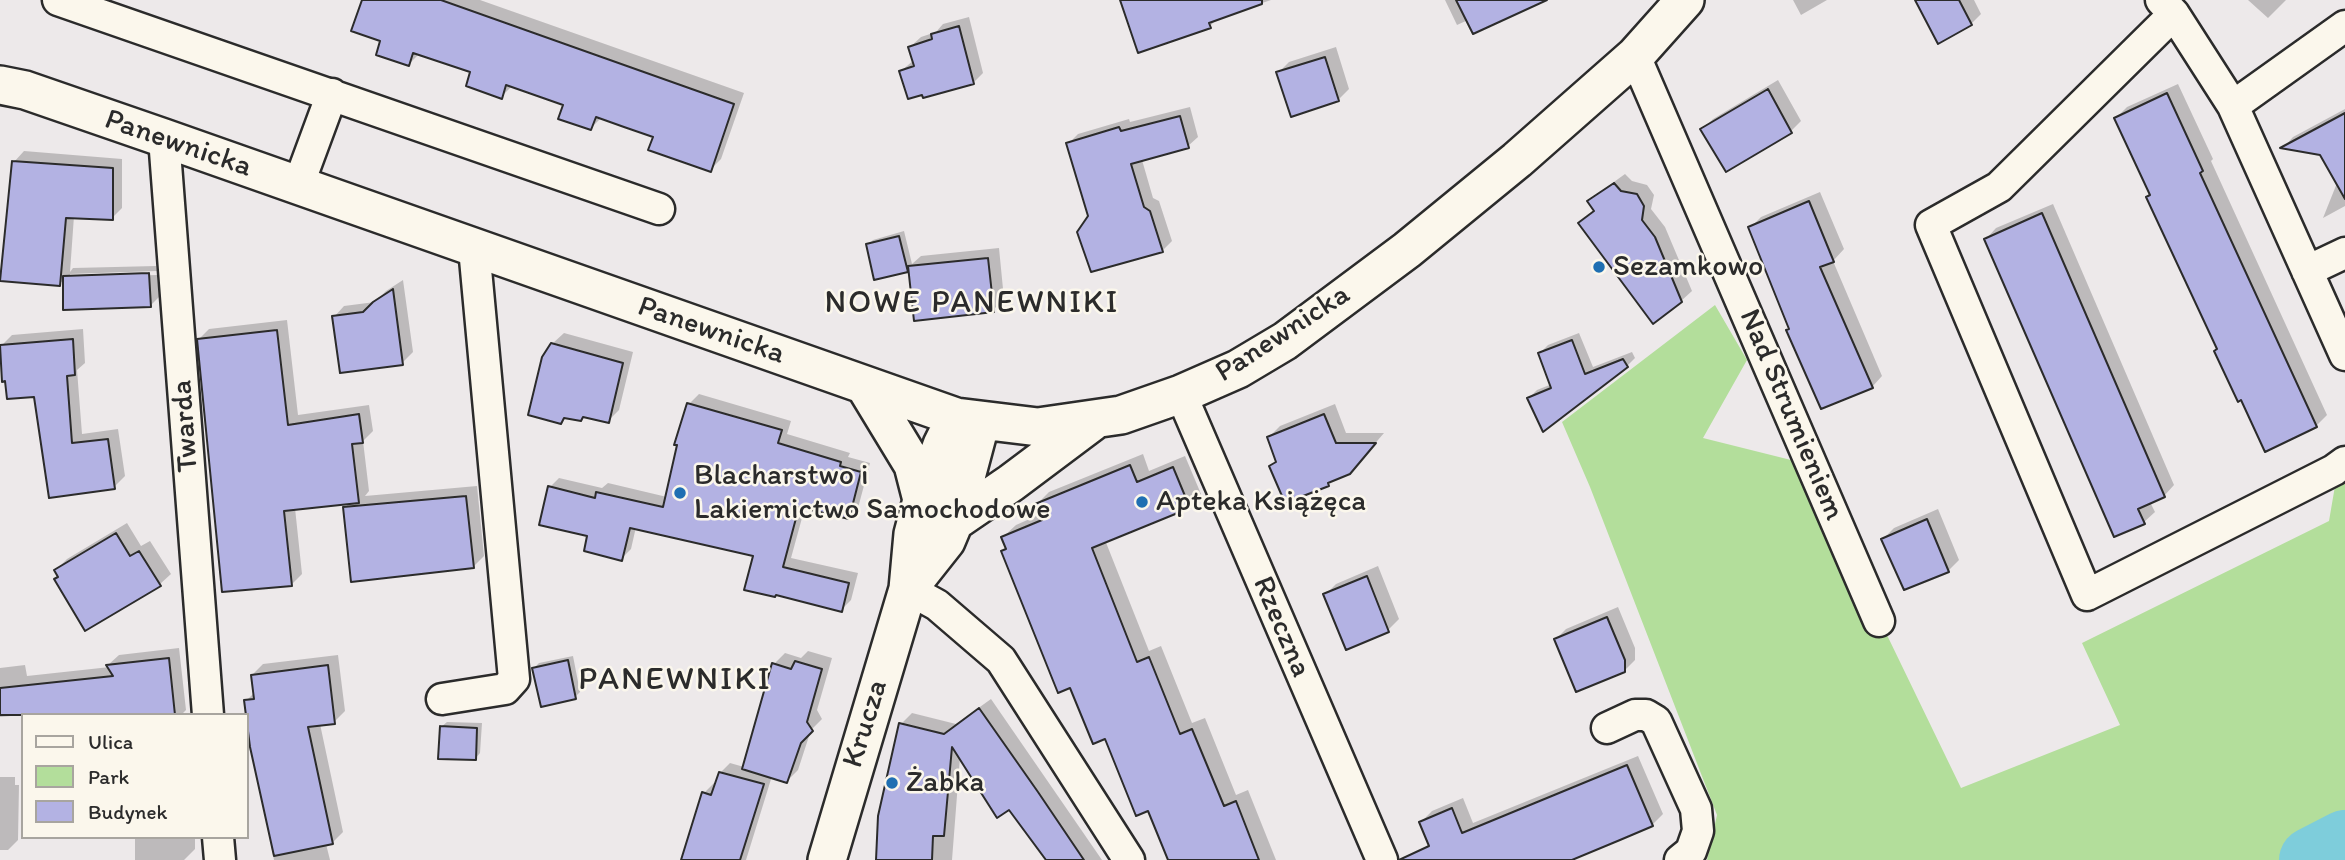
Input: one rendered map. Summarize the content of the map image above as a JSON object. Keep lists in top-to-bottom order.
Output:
{
  "streets": {
    "street": [
      "Panewnicka",
      "Nad Strumieniem",
      "Twarda",
      "Rzeczna",
      "Krucza"
    ]
  },
  "crossings": [
    ["Panewnicka", "Nad Strumieniem"],
    ["Panewnicka", "Twarda"],
    ["Panewnicka", "Rzeczna"],
    ["Panewnicka", "Krucza"]
  ],
  "districts": ["NOWE PANEWNIKI", "PANEWNIKI"],
  "places": [
    "Sezamkowo",
    "Blacharstwo i Lakiernictwo Samochodowe",
    "Apteka Książęca",
    "Żabka"
  ],
  "legend": ["Ulica", "Park", "Budynek"]
}
